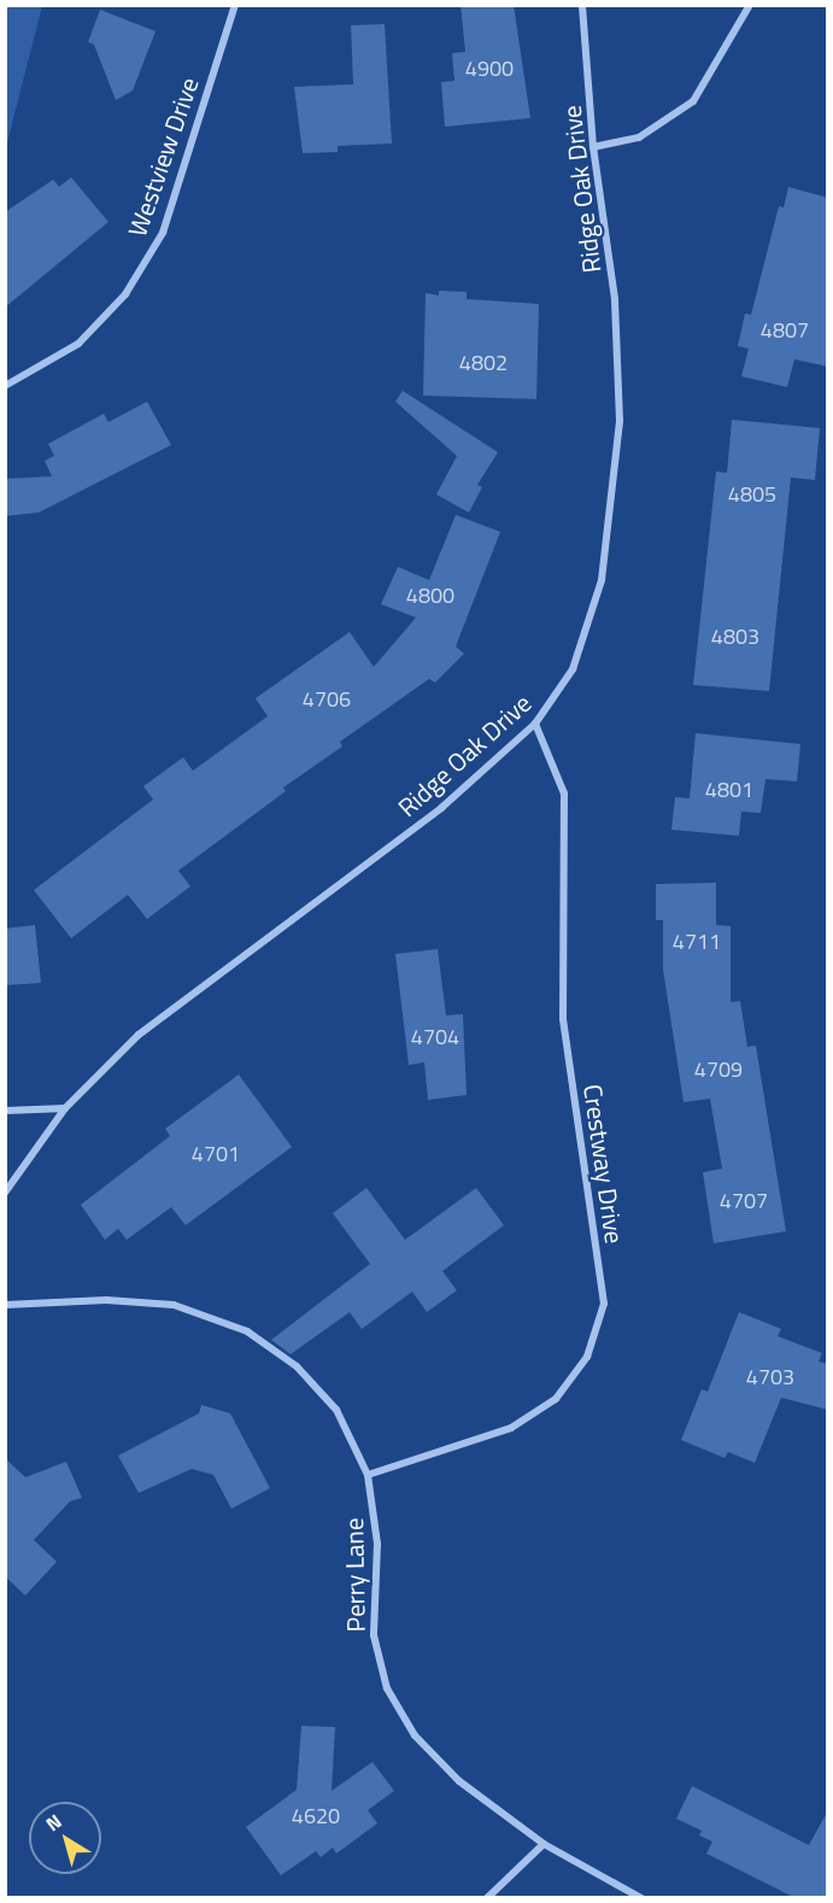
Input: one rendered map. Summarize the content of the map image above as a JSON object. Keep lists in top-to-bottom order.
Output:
{
  "streets": {
    "street": [
      "Westview Drive",
      "Ridge Oak Drive",
      "Crestway Drive",
      "Perry Lane"
    ]
  },
  "crossings": [
    ["Ridge Oak Drive", "Crestway Drive"],
    ["Crestway Drive", "Perry Lane"]
  ],
  "house_numbers": [
    "4900",
    "4807",
    "4802",
    "4805",
    "4800",
    "4803",
    "4706",
    "4801",
    "4711",
    "4704",
    "4709",
    "4701",
    "4707",
    "4703",
    "4620"
  ],
  "north": "top left"
}
